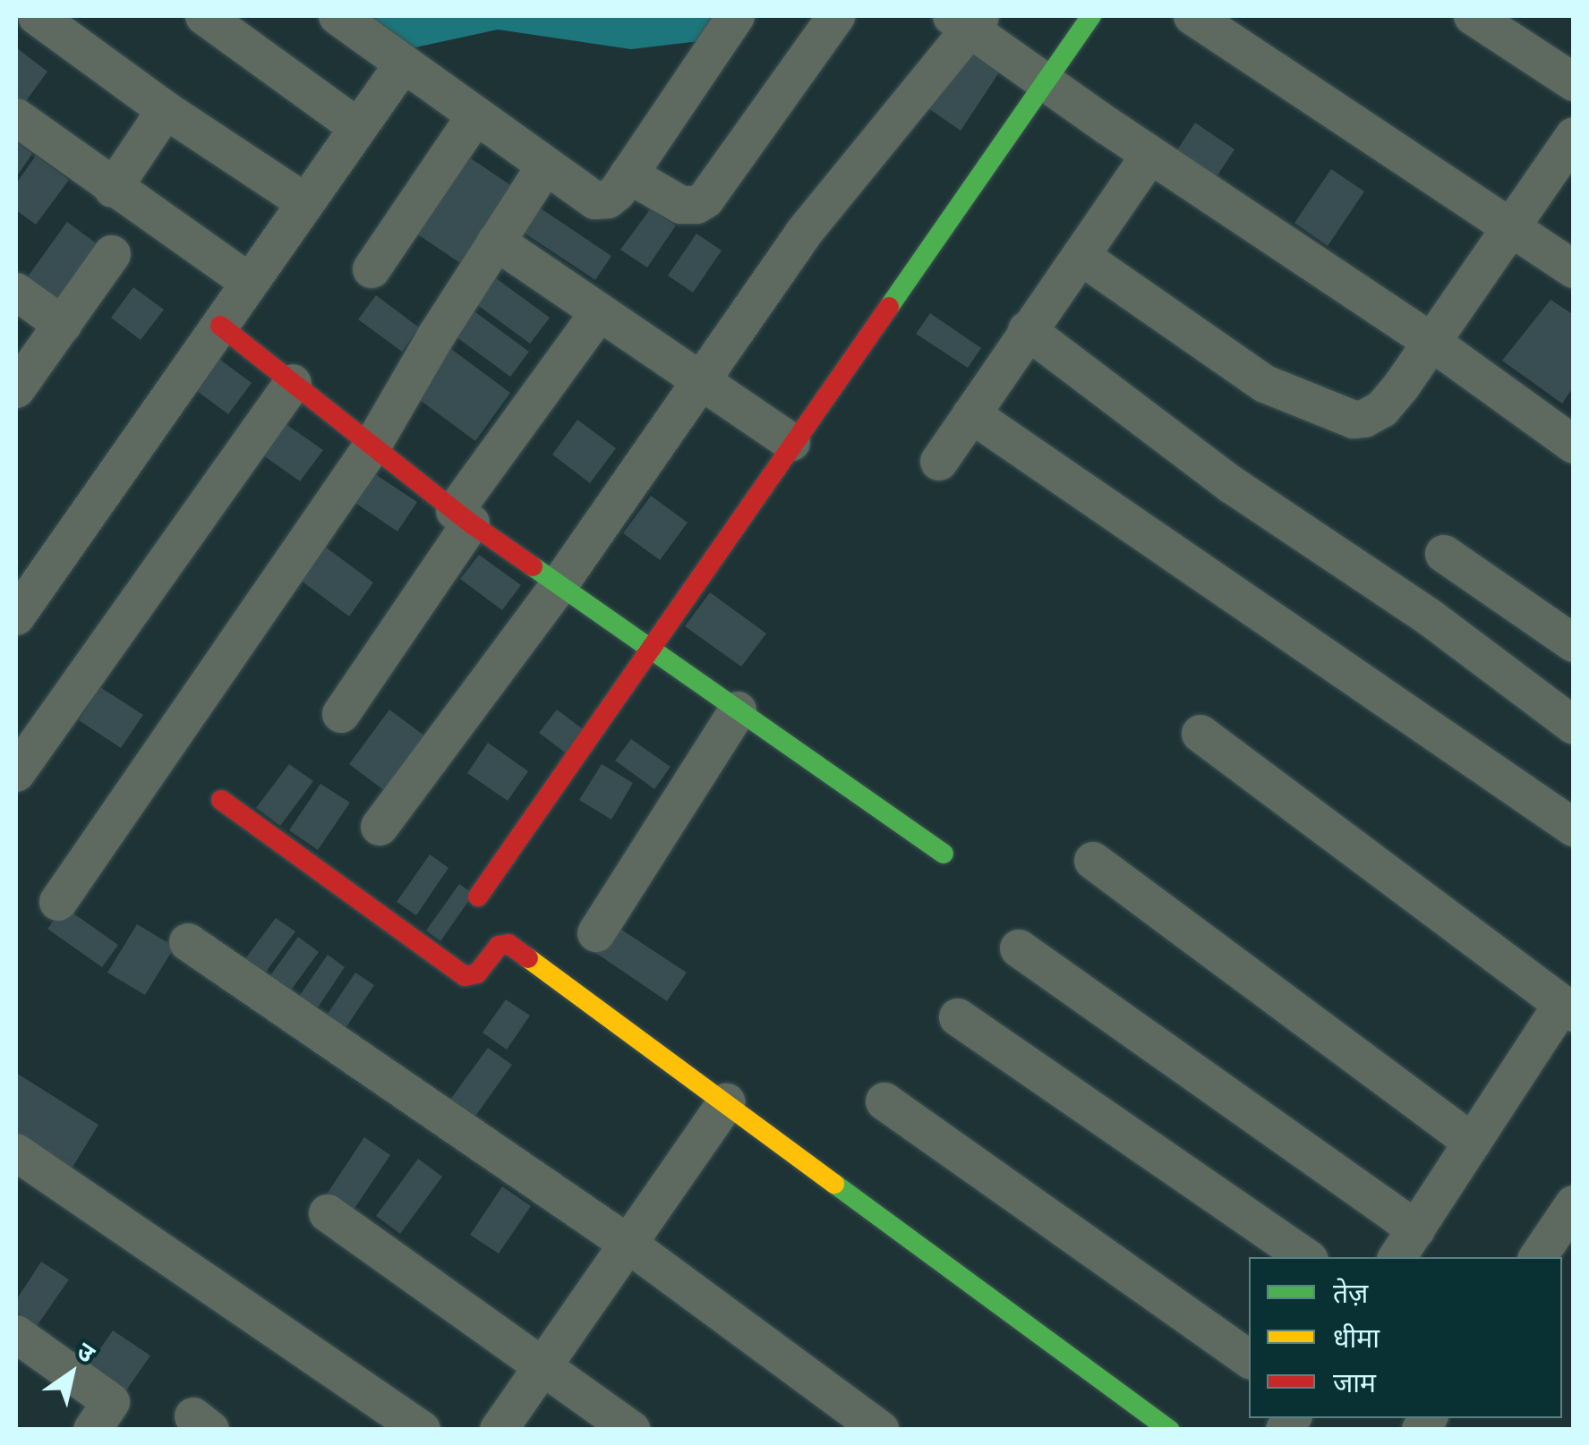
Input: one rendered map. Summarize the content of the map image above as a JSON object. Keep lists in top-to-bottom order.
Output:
{
  "legend": ["तेज़", "धीमा", "जाम"],
  "north": "top right"
}
